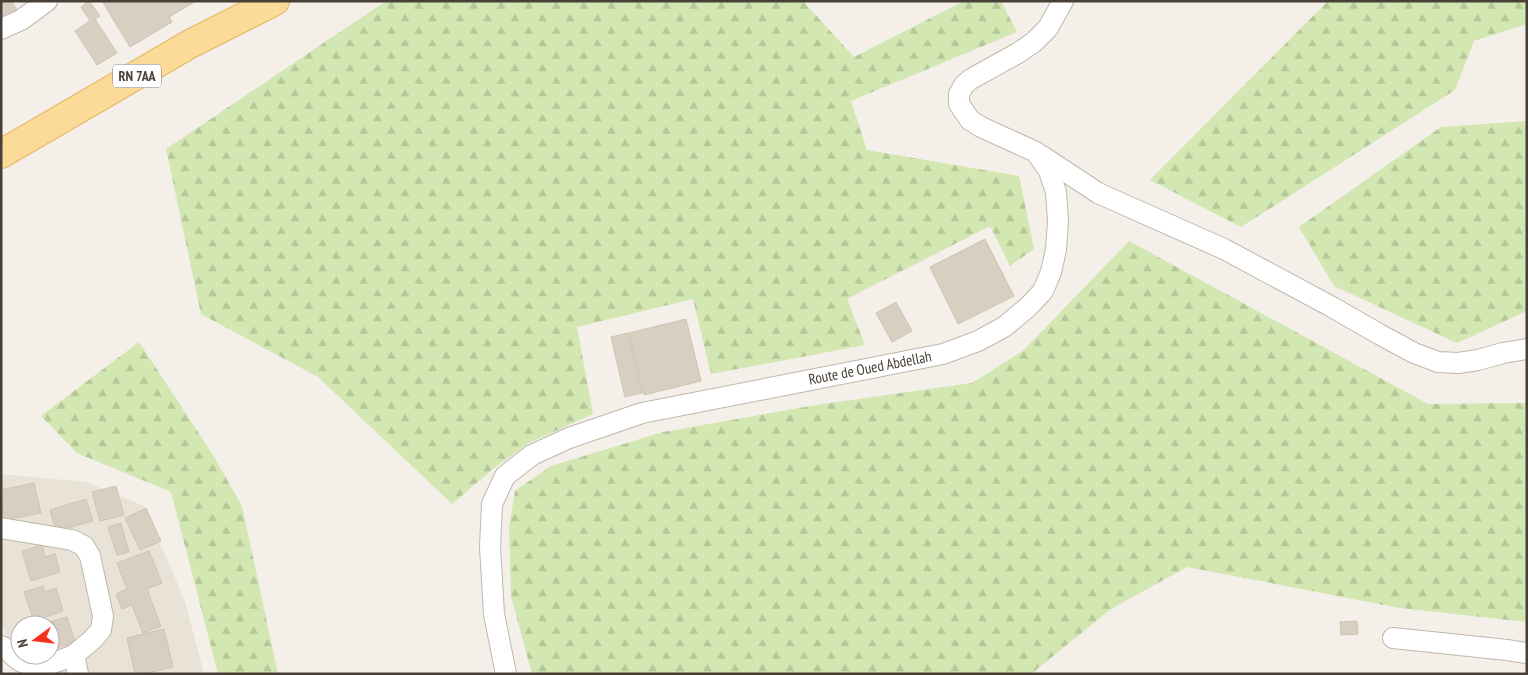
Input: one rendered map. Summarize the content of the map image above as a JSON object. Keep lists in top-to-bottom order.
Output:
{
  "streets": {
    "main road": ["RN 7AA"],
    "street": ["Route de Oued Abdellah"]
  },
  "north": "left"
}
